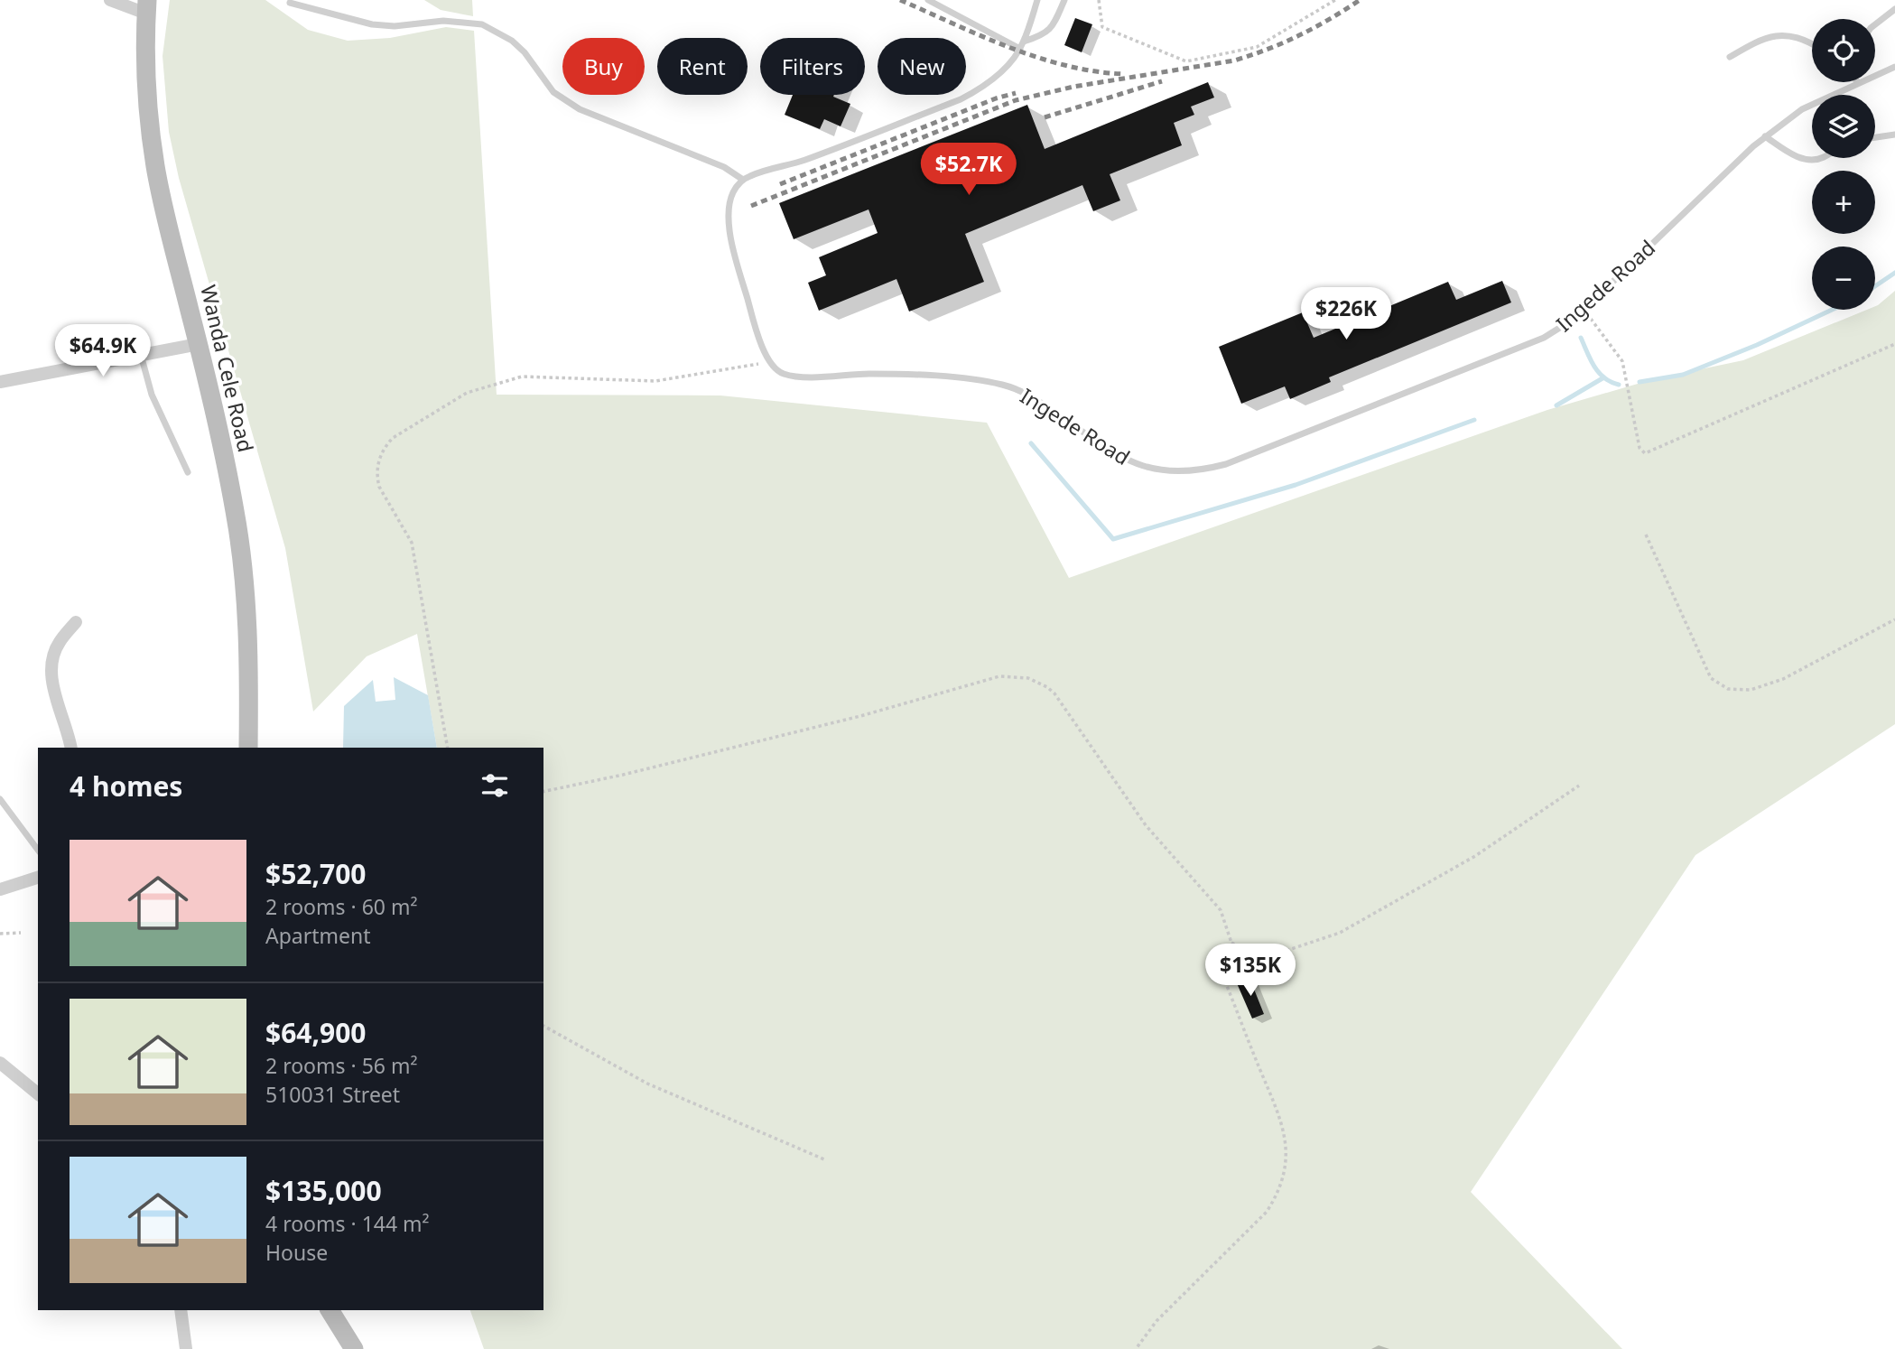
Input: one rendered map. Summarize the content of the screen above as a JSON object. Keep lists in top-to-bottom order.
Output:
{
  "streets": {
    "street": ["Wanda Cele Road"],
    "lane": ["Ingede Road"]
  },
  "page": {
    "map_buttons": ["+", "−"],
    "chip": [
      "Buy",
      "Rent",
      "Filters",
      "New"
    ],
    "price": [
      "$52.7K",
      "$226K",
      "$64.9K",
      "$135K"
    ],
    "heading": "4 homes",
    "list": [
      {
        "name": "$52,700",
        "note": "2 rooms · 60 m² · Apartment"
      },
      {
        "name": "$64,900",
        "note": "2 rooms · 56 m² · 510031 Street"
      },
      {
        "name": "$135,000",
        "note": "4 rooms · 144 m² · House"
      }
    ]
  }
}
